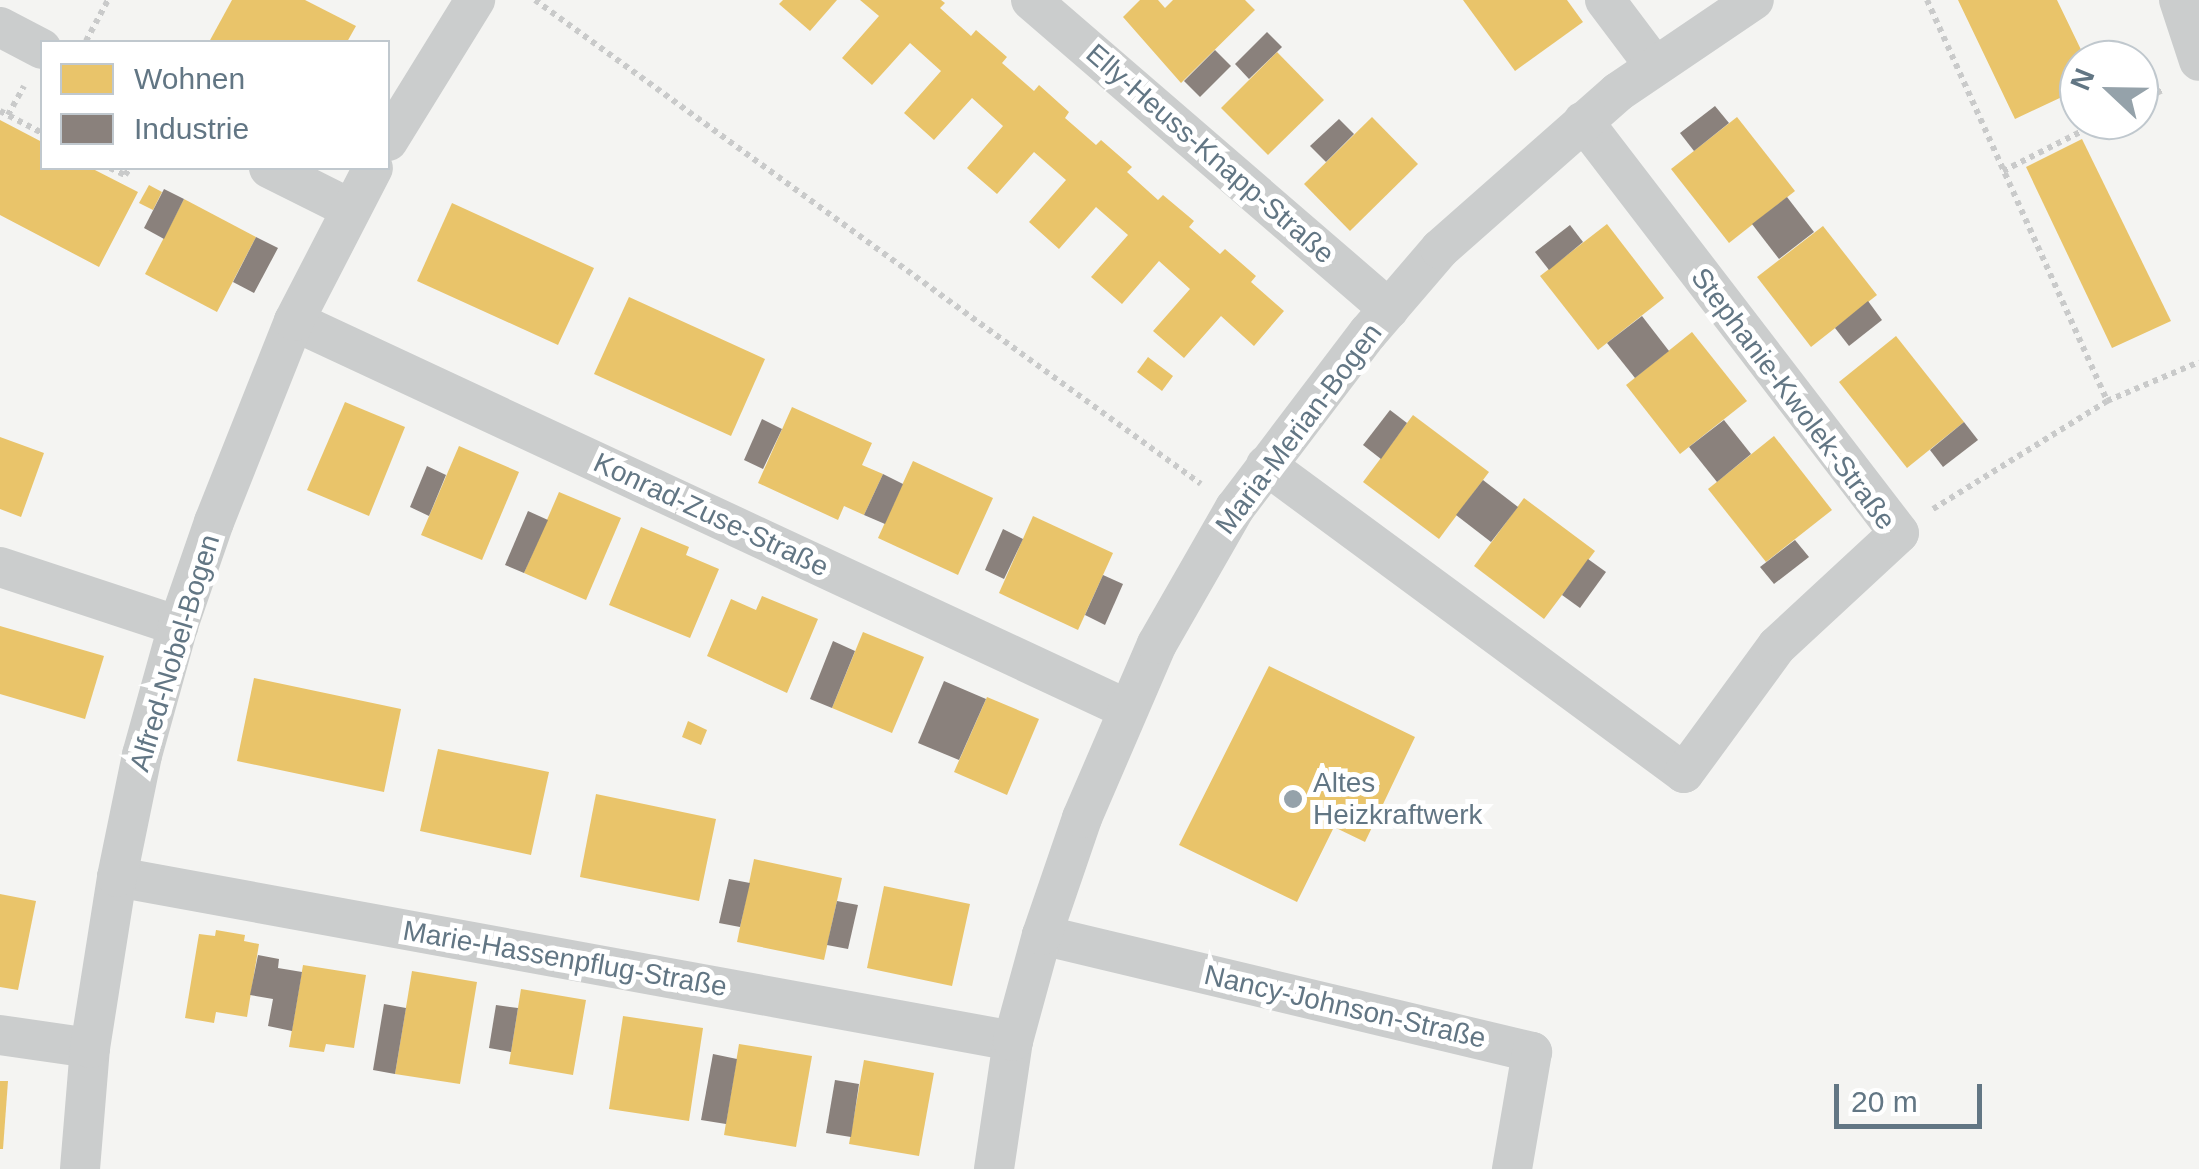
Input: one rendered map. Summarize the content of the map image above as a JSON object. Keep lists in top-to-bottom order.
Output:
{
  "streets": {
    "street": [
      "Elly-Heuss-Knapp-Straße",
      "Stephanie-Kwolek-Straße",
      "Maria-Merian-Bogen",
      "Konrad-Zuse-Straße",
      "Alfred-Nobel-Bogen",
      "Marie-Hassenpflug-Straße",
      "Nancy-Johnson-Straße"
    ]
  },
  "crossings": [
    ["Elly-Heuss-Knapp-Straße", "Maria-Merian-Bogen"],
    ["Stephanie-Kwolek-Straße", "Maria-Merian-Bogen"],
    ["Maria-Merian-Bogen", "Konrad-Zuse-Straße"],
    ["Maria-Merian-Bogen", "Marie-Hassenpflug-Straße"],
    ["Maria-Merian-Bogen", "Nancy-Johnson-Straße"],
    ["Konrad-Zuse-Straße", "Alfred-Nobel-Bogen"],
    ["Alfred-Nobel-Bogen", "Marie-Hassenpflug-Straße"]
  ],
  "places": ["Altes Heizkraftwerk"],
  "legend": ["Wohnen", "Industrie"],
  "scale_bar": "20 m",
  "north": "left"
}
